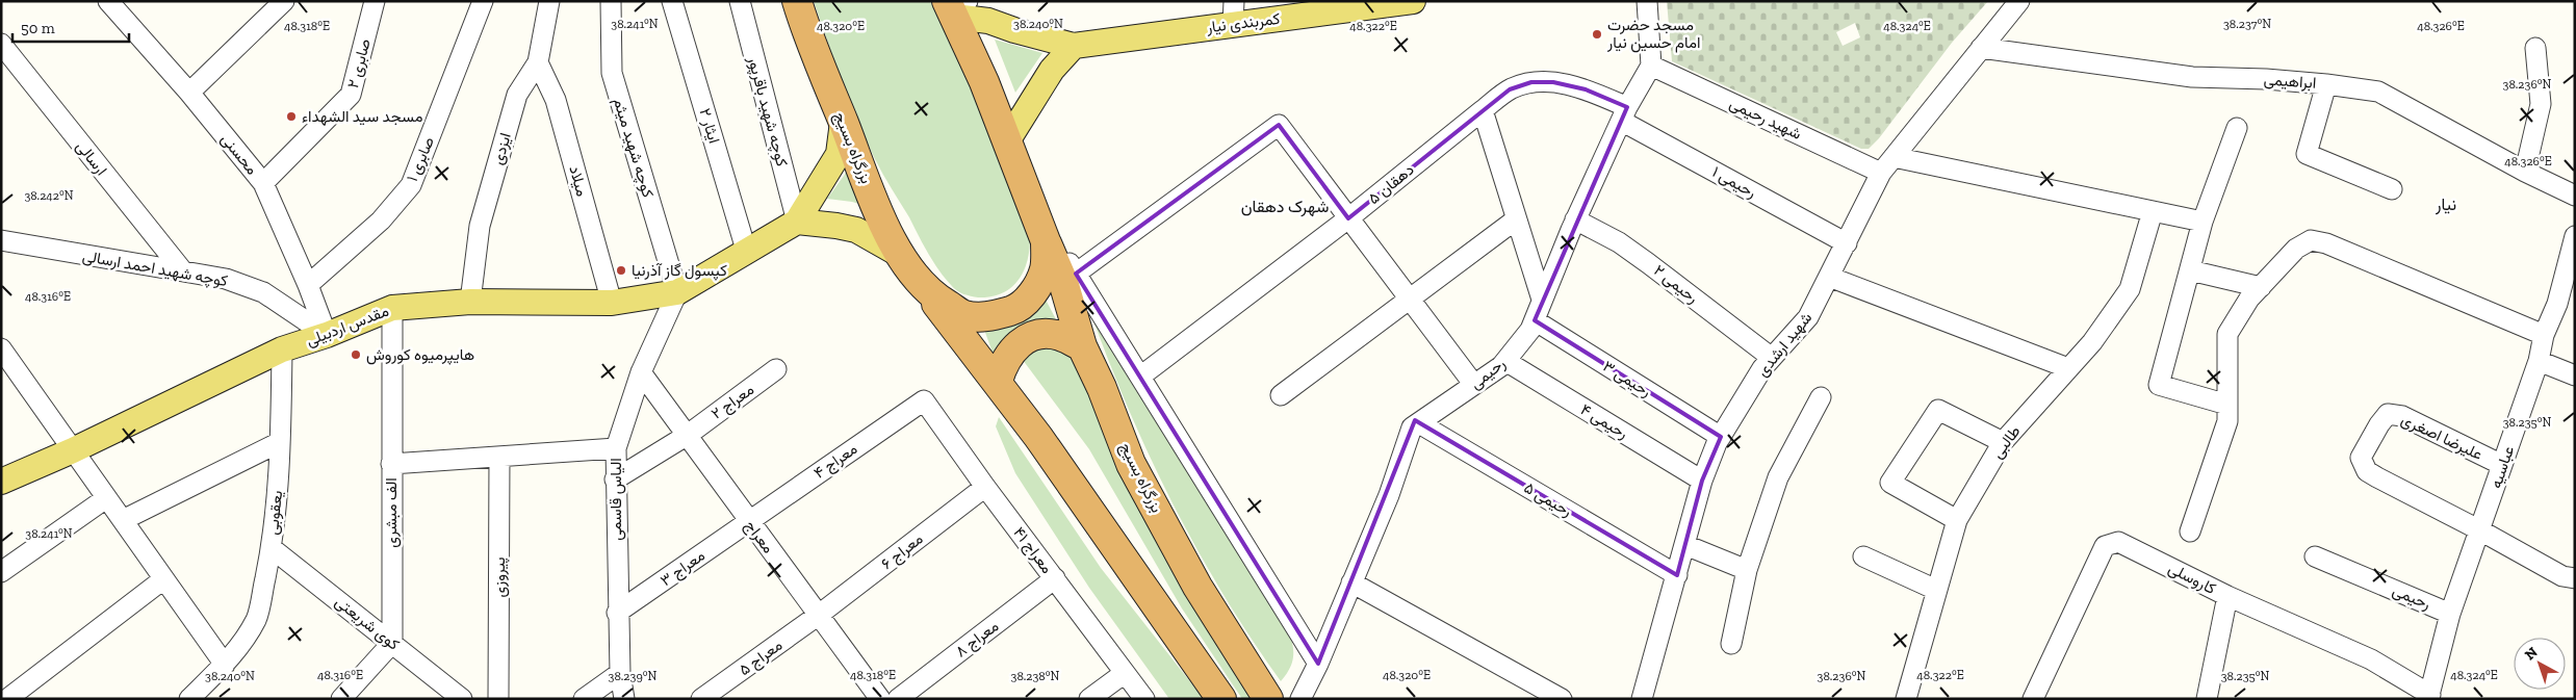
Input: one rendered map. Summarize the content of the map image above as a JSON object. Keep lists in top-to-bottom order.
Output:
{
  "streets": {
    "highway": ["بزرگراه بسیج"],
    "main road": ["کمربندی نیار", "مقدس اردبیلی"],
    "street": [
      "صابری ۲",
      "ابراهیمی",
      "کوچه شهید باقرپور",
      "شهید رحیمی",
      "ایثار ۲",
      "کوچه شهید میثم",
      "ایزدی",
      "محسنی",
      "ارسالی",
      "صابری ۱",
      "میلاد",
      "رحیمی ۱",
      "دهقان ۵",
      "کوچه شهید احمد ارسالی",
      "رحیمی ۲",
      "شهید ارشدی",
      "رحیمی",
      "رحیمی ۳",
      "معراج ۲",
      "رحیمی ۴",
      "علیرضا اصغری",
      "طالبی",
      "معراج ۴",
      "عباسیه",
      "الیاس قاسمی",
      "رحیمی ۵",
      "یعقوبی",
      "الف مبشری",
      "معراج",
      "معراج ۴۱",
      "معراج ۶",
      "معراج ۳",
      "پیروزی",
      "کاروسلی",
      "کوی شریعتی",
      "معراج ۸",
      "معراج ۵"
    ]
  },
  "crossings": [
    ["صابری ۲", "محسنی"],
    ["ابراهیمی", "شهید ارشدی"],
    ["کوچه شهید باقرپور", "مقدس اردبیلی"],
    ["شهید رحیمی", "شهید ارشدی"],
    ["شهید رحیمی", "رحیمی"],
    ["ایثار ۲", "مقدس اردبیلی"],
    ["کوچه شهید میثم", "مقدس اردبیلی"],
    ["کوچه شهید میثم", "الیاس قاسمی"],
    ["ایزدی", "میلاد"],
    ["ایزدی", "مقدس اردبیلی"],
    ["محسنی", "صابری ۱"],
    ["محسنی", "کوچه شهید احمد ارسالی"],
    ["محسنی", "مقدس اردبیلی"],
    ["ارسالی", "کوچه شهید احمد ارسالی"],
    ["میلاد", "مقدس اردبیلی"],
    ["رحیمی ۱", "دهقان ۵"],
    ["رحیمی ۱", "شهید ارشدی"],
    ["رحیمی ۱", "رحیمی"],
    ["دهقان ۵", "رحیمی"],
    ["کوچه شهید احمد ارسالی", "مقدس اردبیلی"],
    ["رحیمی ۲", "شهید ارشدی"],
    ["رحیمی ۲", "رحیمی"],
    ["مقدس اردبیلی", "الیاس قاسمی"],
    ["مقدس اردبیلی", "یعقوبی"],
    ["مقدس اردبیلی", "الف مبشری"],
    ["شهید ارشدی", "رحیمی ۳"],
    ["شهید ارشدی", "رحیمی ۴"],
    ["شهید ارشدی", "رحیمی ۵"],
    ["رحیمی", "رحیمی ۳"],
    ["رحیمی", "رحیمی ۴"],
    ["رحیمی", "عباسیه"],
    ["رحیمی", "رحیمی ۵"],
    ["معراج ۲", "الیاس قاسمی"],
    ["معراج ۲", "معراج"],
    ["علیرضا اصغری", "عباسیه"],
    ["معراج ۴", "معراج"],
    ["معراج ۴", "معراج ۴۱"],
    ["معراج ۴", "معراج ۳"],
    ["عباسیه", "کاروسلی"],
    ["الیاس قاسمی", "معراج"],
    ["الیاس قاسمی", "معراج ۳"],
    ["یعقوبی", "کوی شریعتی"],
    ["الف مبشری", "کوی شریعتی"],
    ["معراج", "معراج ۶"],
    ["معراج", "معراج ۳"],
    ["معراج", "معراج ۵"],
    ["معراج ۴۱", "معراج ۶"],
    ["معراج ۴۱", "معراج ۸"],
    ["معراج ۶", "معراج ۵"]
  ],
  "districts": ["نیار", "شهرک دهقان"],
  "places": [
    "مسجد حضرت امام حسین نیار",
    "مسجد سید الشهداء",
    "کپسول گاز آذرنیا",
    "هایپرمیوه کوروش"
  ],
  "scale_bar": "50 m",
  "north": "top left",
  "coordinates": [
    "38.241°N",
    "38.240°N",
    "38.237°N",
    "48.326°E",
    "48.318°E",
    "48.320°E",
    "48.324°E",
    "48.322°E",
    "38.236°N",
    "38.242°N",
    "48.316°E",
    "38.235°N",
    "38.239°N",
    "38.238°N"
  ]
}
